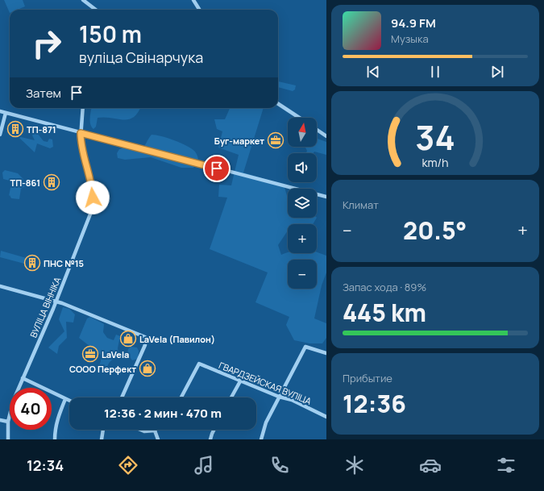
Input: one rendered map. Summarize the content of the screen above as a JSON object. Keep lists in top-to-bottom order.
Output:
{
  "streets": {
    "street": ["ВУЛІЦА ВІННІКА", "ГВАРДЗЕЙСКАЯ ВУЛІЦА"]
  },
  "places": {
    "building": ["ТП-871", "ТП-861", "ПНС №15"],
    "office": ["Буг-маркет", "LaVela"],
    "shop": ["LaVela (Павилон)", "СООО Перфект"]
  },
  "north": "top",
  "page": {
    "turn": ["150 m", "вуліца Свінарчука"],
    "song": ["94.9 FM", "Музыка"],
    "then": "Затем",
    "map_buttons": ["+", "−"],
    "tile": [
      "Климат",
      ["Запас хода · 89%", "445 km"],
      ["Прибытие", "12:36"]
    ],
    "heat": ["−", "20.5°", "+"],
    "limit": "40",
    "trip": "12:36 · 2 мин · 470 m",
    "tabs": "12:34",
    "gauge": ["34", "km/h"]
  }
}
